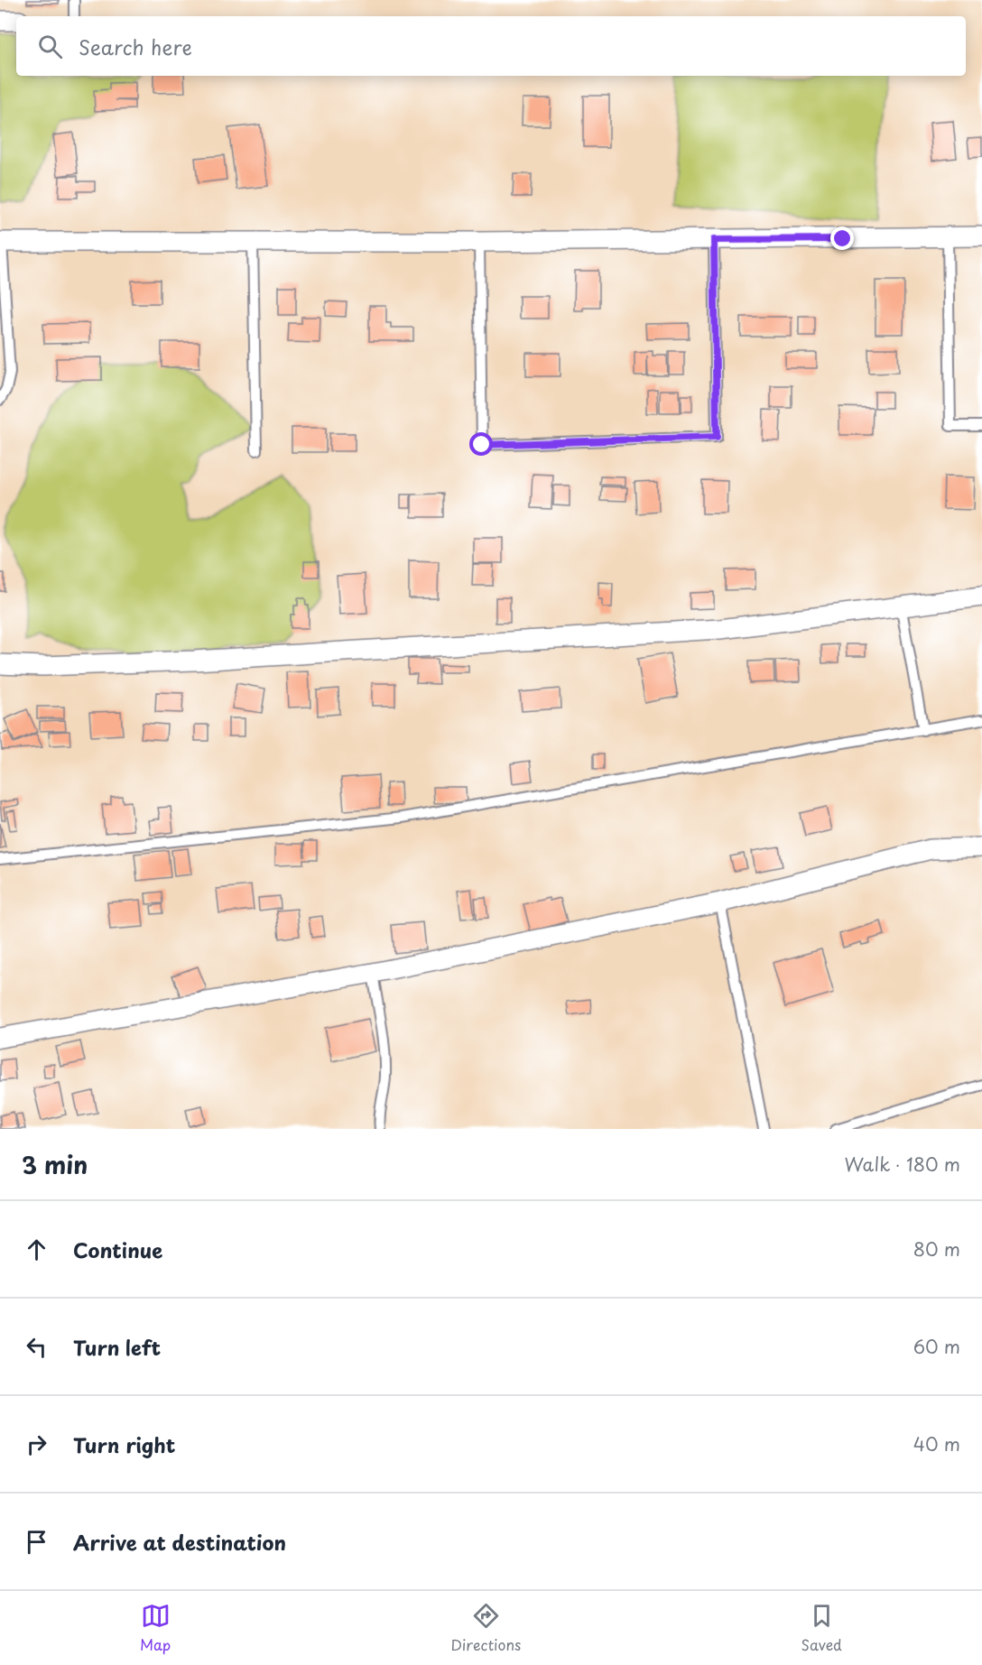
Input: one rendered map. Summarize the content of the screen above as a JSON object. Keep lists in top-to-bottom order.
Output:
{
  "page": {
    "search": "Search here",
    "heading": ["3 min", "Walk · 180 m"],
    "list": [
      ["Continue", "80 m"],
      ["Turn left", "60 m"],
      ["Turn right", "40 m"],
      "Arrive at destination"
    ],
    "nav": ["Map", "Directions", "Saved"]
  }
}
